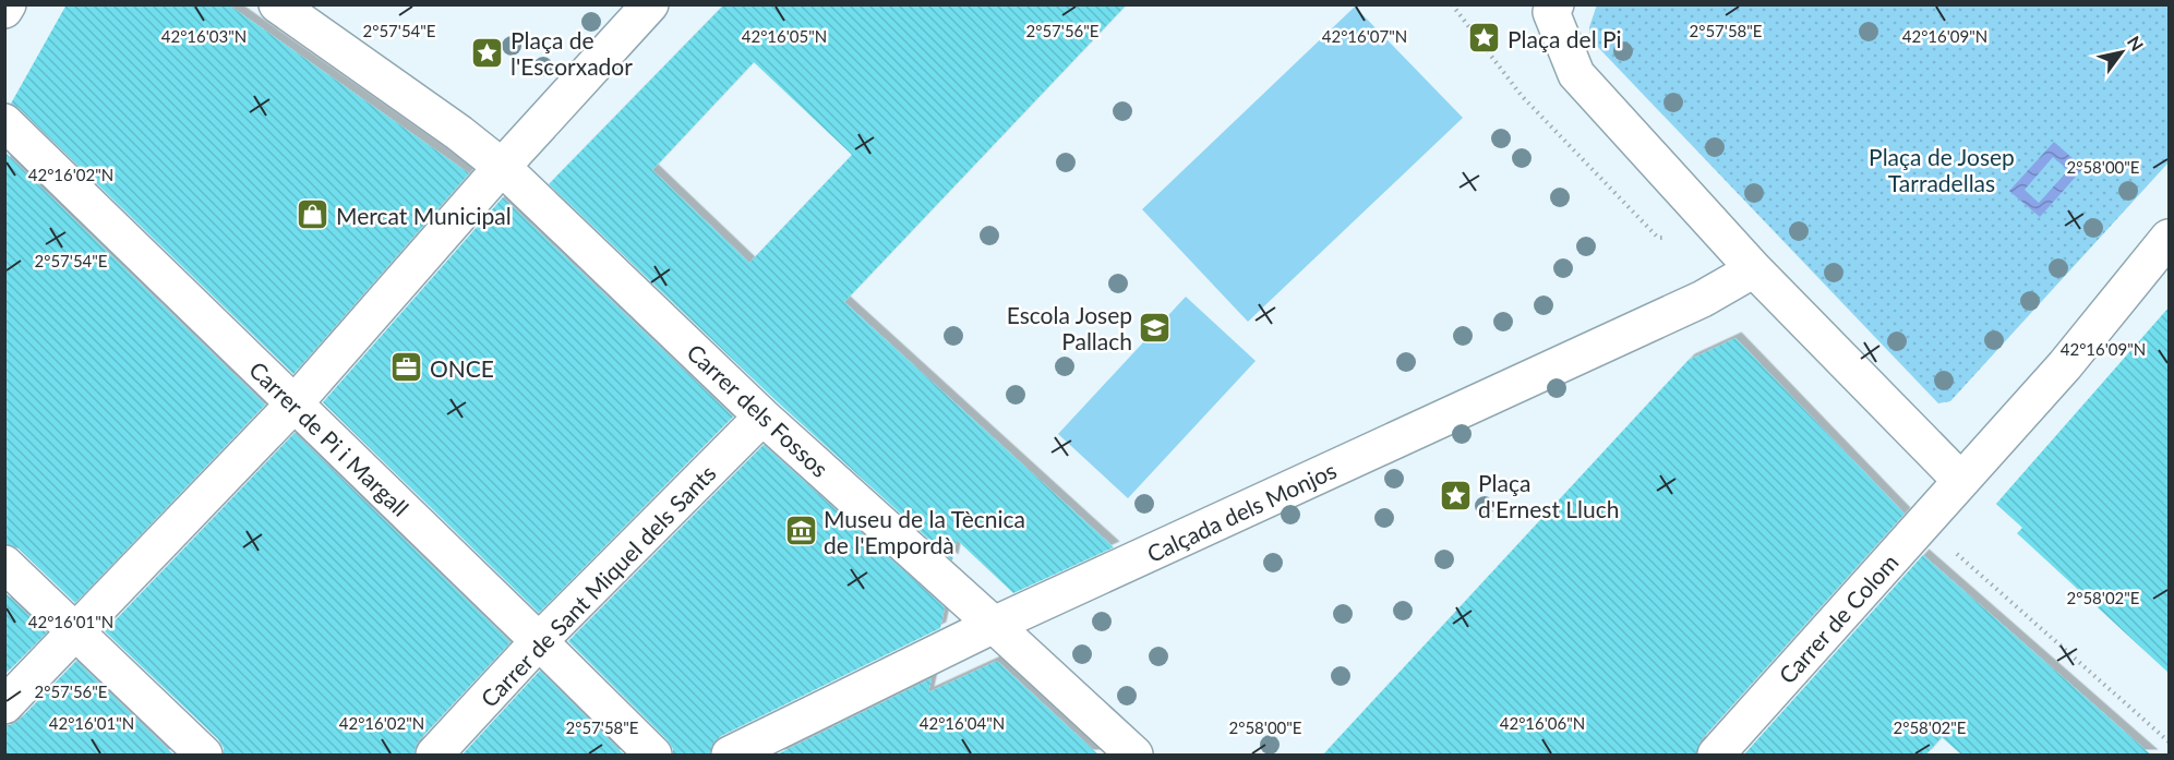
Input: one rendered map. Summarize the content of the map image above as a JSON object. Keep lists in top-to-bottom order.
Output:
{
  "streets": {
    "street": [
      "Carrer dels Fossos",
      "Carrer de Pi i Margall",
      "Calçada dels Monjos",
      "Carrer de Sant Miquel dels Sants",
      "Carrer de Colom"
    ]
  },
  "crossings": [
    ["Carrer dels Fossos", "Calçada dels Monjos"],
    ["Carrer dels Fossos", "Carrer de Sant Miquel dels Sants"],
    ["Carrer de Pi i Margall", "Carrer de Sant Miquel dels Sants"]
  ],
  "parks": ["Plaça de Josep Tarradellas"],
  "places": {
    "place": ["Plaça del Pi", "Plaça de l'Escorxador", "Plaça d'Ernest Lluch"],
    "shop": ["Mercat Municipal"],
    "school or university": ["Escola Josep Pallach"],
    "office": ["ONCE"],
    "museum": ["Museu de la Tècnica de l'Empordà"]
  },
  "north": "top right",
  "coordinates": [
    "2°57'54\"E",
    "2°57'56\"E",
    "2°57'58\"E",
    "42°16'09\"N",
    "42°16'03\"N",
    "42°16'05\"N",
    "42°16'07\"N",
    "2°58'00\"E",
    "42°16'02\"N",
    "2°58'02\"E",
    "42°16'01\"N",
    "42°16'04\"N",
    "42°16'06\"N"
  ]
}
